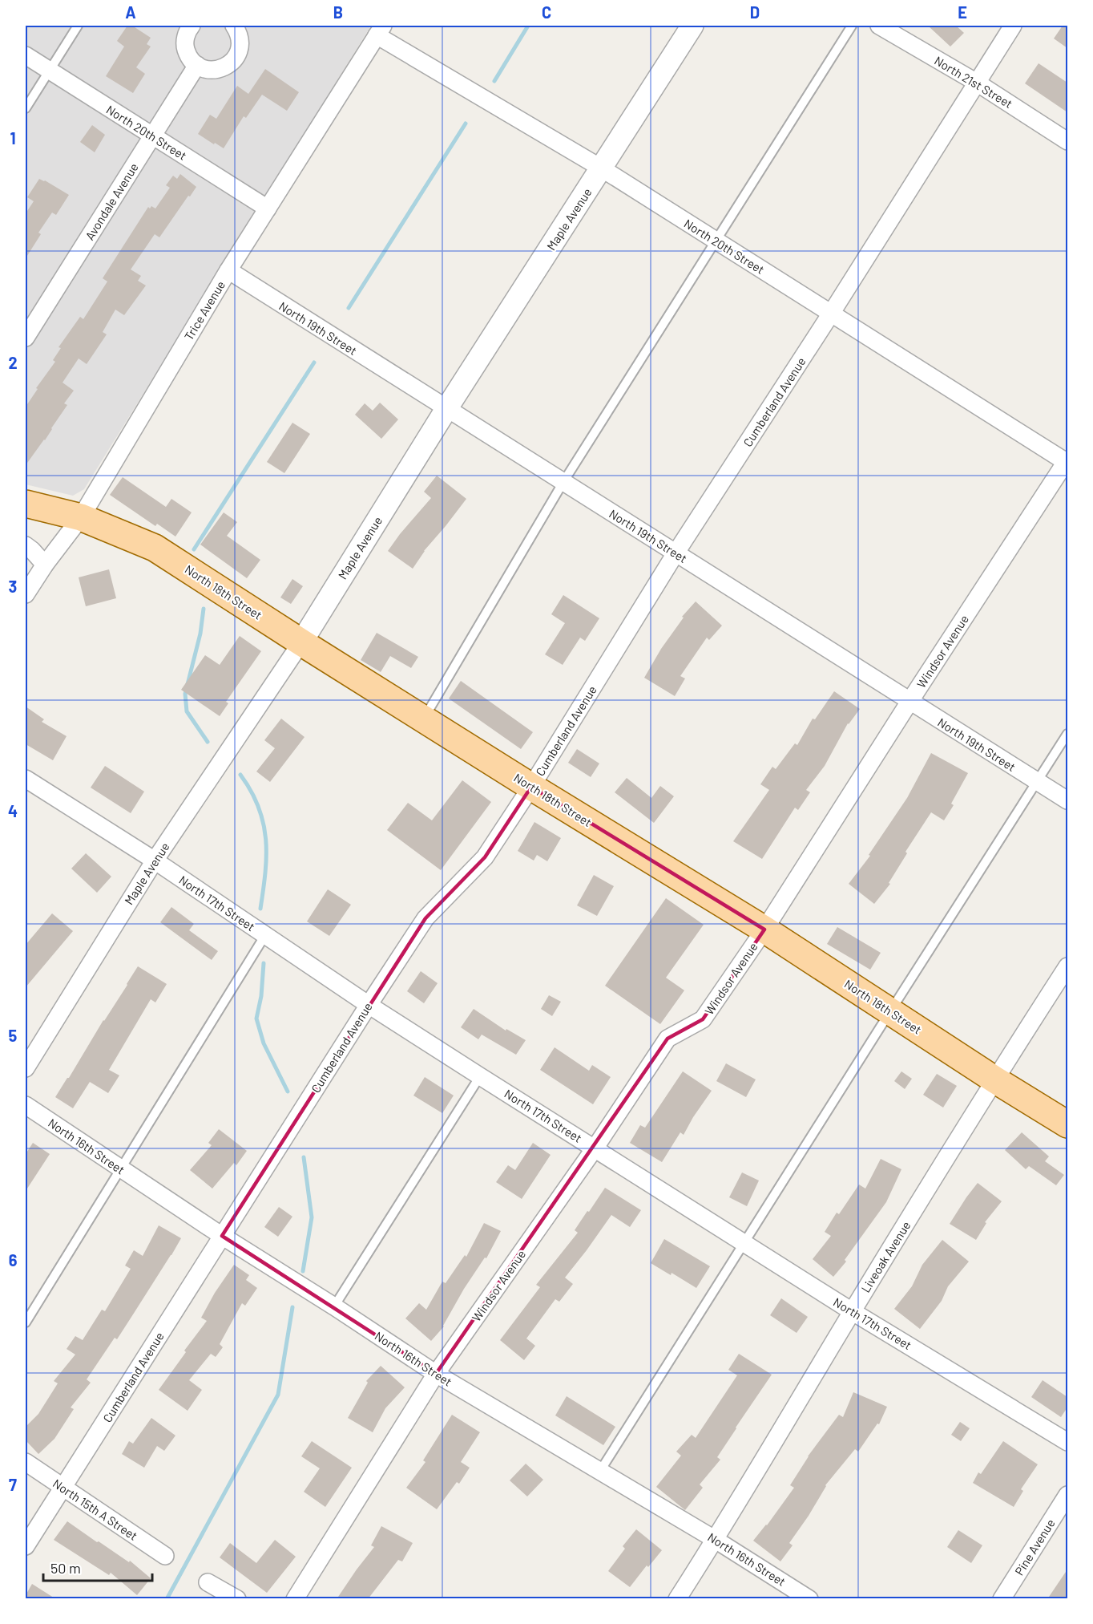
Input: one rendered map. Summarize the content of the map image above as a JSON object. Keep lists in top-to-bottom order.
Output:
{
  "streets": {
    "main road": ["North 18th Street"],
    "street": [
      "North 21st Street",
      "North 20th Street",
      "Avondale Avenue",
      "Maple Avenue",
      "Trice Avenue",
      "North 19th Street",
      "Cumberland Avenue",
      "Windsor Avenue",
      "North 17th Street",
      "North 16th Street",
      "Liveoak Avenue",
      "North 15th A Street",
      "Pine Avenue"
    ]
  },
  "crossings": [
    ["North 21st Street", "Cumberland Avenue"],
    ["North 20th Street", "Avondale Avenue"],
    ["North 20th Street", "Maple Avenue"],
    ["North 20th Street", "Trice Avenue"],
    ["North 20th Street", "Cumberland Avenue"],
    ["North 20th Street", "Windsor Avenue"],
    ["Maple Avenue", "North 19th Street"],
    ["Maple Avenue", "North 18th Street"],
    ["Maple Avenue", "North 17th Street"],
    ["Trice Avenue", "North 19th Street"],
    ["Trice Avenue", "North 18th Street"],
    ["North 19th Street", "Cumberland Avenue"],
    ["North 19th Street", "Windsor Avenue"],
    ["Cumberland Avenue", "North 18th Street"],
    ["Cumberland Avenue", "North 17th Street"],
    ["Cumberland Avenue", "North 16th Street"],
    ["Cumberland Avenue", "North 15th A Street"],
    ["North 18th Street", "Windsor Avenue"],
    ["North 18th Street", "Liveoak Avenue"],
    ["Windsor Avenue", "North 17th Street"],
    ["Windsor Avenue", "North 16th Street"],
    ["North 17th Street", "Liveoak Avenue"],
    ["North 16th Street", "Liveoak Avenue"]
  ],
  "scale_bar": "50 m",
  "grid": {
    "columns": [
      "A",
      "B",
      "C",
      "D",
      "E"
    ],
    "rows": [
      "1",
      "2",
      "3",
      "4",
      "5",
      "6",
      "7"
    ]
  }
}
